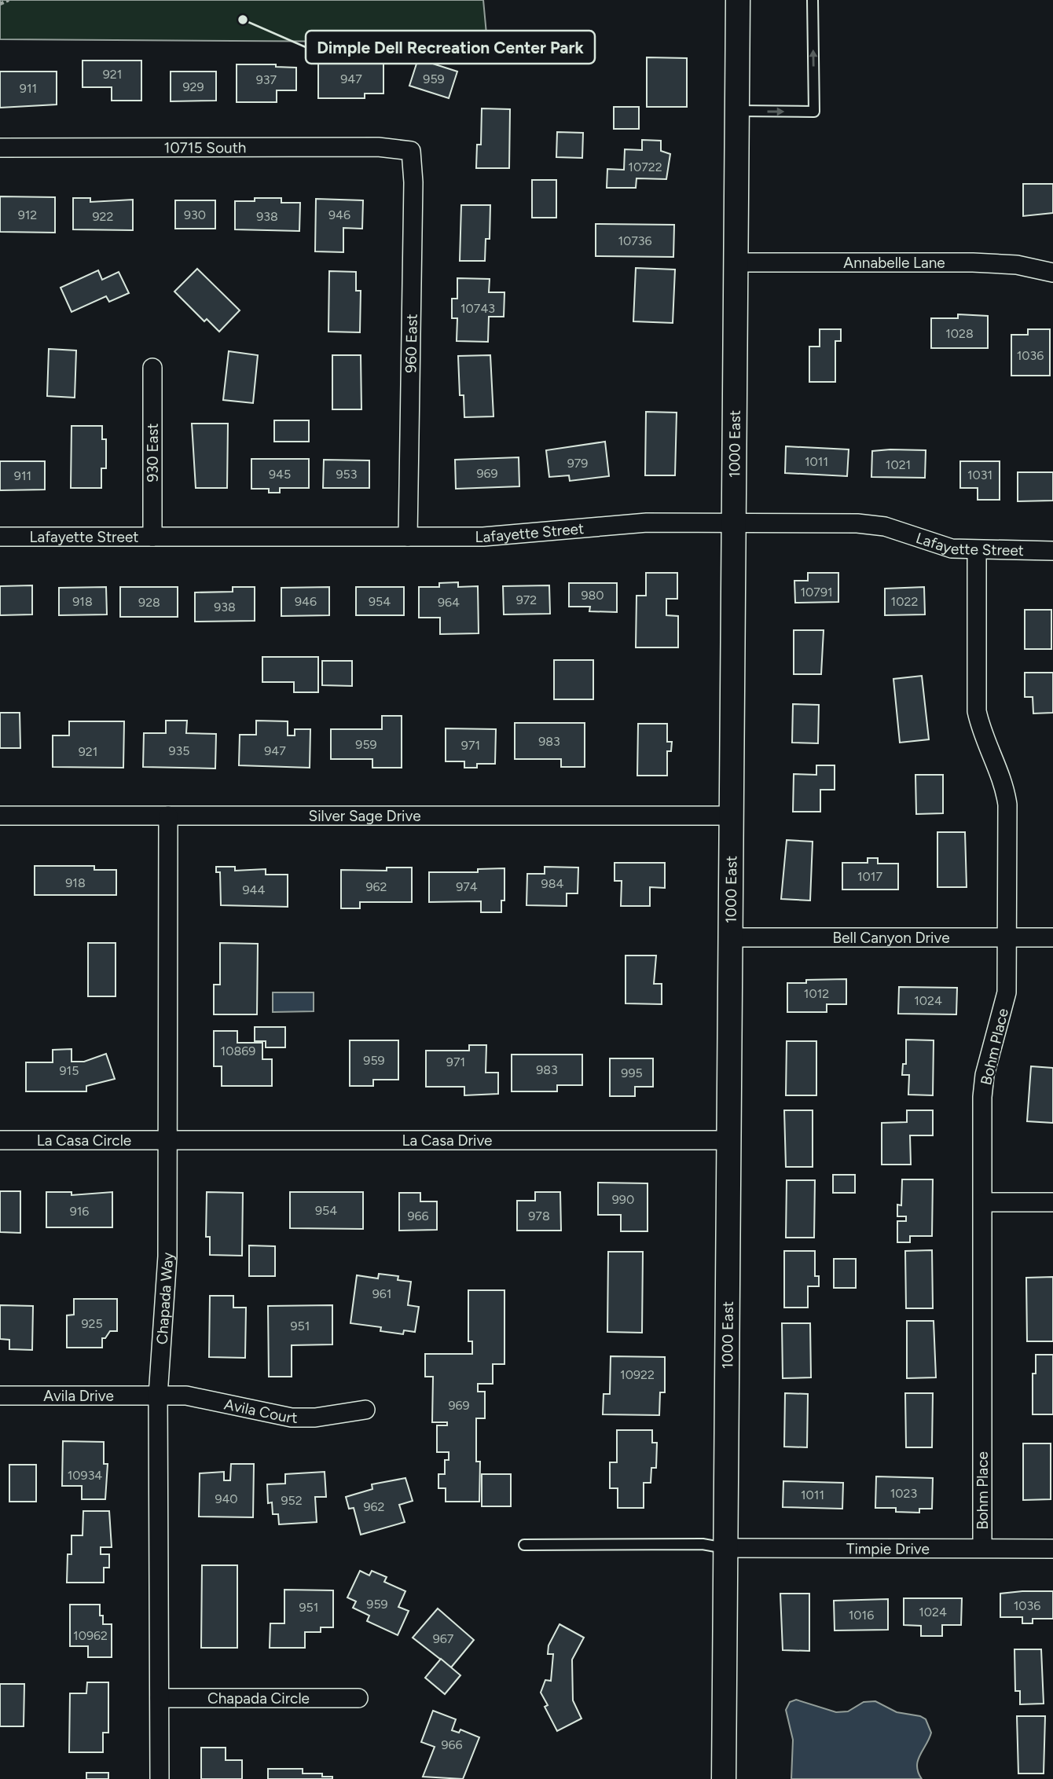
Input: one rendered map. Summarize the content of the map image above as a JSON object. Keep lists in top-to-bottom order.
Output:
{
  "streets": {
    "street": [
      "10715 South",
      "Annabelle Lane",
      "960 East",
      "1000 East",
      "930 East",
      "Lafayette Street",
      "Silver Sage Drive",
      "Bell Canyon Drive",
      "Bohm Place",
      "La Casa Circle",
      "La Casa Drive",
      "Chapada Way",
      "Avila Drive",
      "Avila Court",
      "Timpie Drive",
      "Chapada Circle"
    ]
  },
  "crossings": [
    ["10715 South", "960 East"],
    ["Annabelle Lane", "1000 East"],
    ["960 East", "Lafayette Street"],
    ["1000 East", "Lafayette Street"],
    ["1000 East", "Silver Sage Drive"],
    ["1000 East", "Bell Canyon Drive"],
    ["1000 East", "La Casa Drive"],
    ["1000 East", "Timpie Drive"],
    ["930 East", "Lafayette Street"],
    ["Lafayette Street", "Bohm Place"],
    ["Silver Sage Drive", "Chapada Way"],
    ["Bell Canyon Drive", "Bohm Place"],
    ["Bohm Place", "Timpie Drive"],
    ["La Casa Circle", "La Casa Drive"],
    ["La Casa Circle", "Chapada Way"],
    ["La Casa Drive", "Chapada Way"],
    ["Chapada Way", "Avila Drive"],
    ["Chapada Way", "Avila Court"],
    ["Chapada Way", "Chapada Circle"],
    ["Avila Drive", "Avila Court"]
  ],
  "places": ["Dimple Dell Recreation Center Park"],
  "house_numbers": [
    "921",
    "947",
    "959",
    "937",
    "929",
    "911",
    "10722",
    "912",
    "930",
    "946",
    "922",
    "938",
    "10736",
    "10743",
    "1028",
    "1036",
    "1011",
    "979",
    "1021",
    "969",
    "945",
    "953",
    "1031",
    "911",
    "10791",
    "980",
    "972",
    "918",
    "946",
    "954",
    "1022",
    "928",
    "964",
    "938",
    "983",
    "959",
    "971",
    "935",
    "947",
    "921",
    "1017",
    "918",
    "984",
    "962",
    "974",
    "944",
    "1012",
    "1024",
    "10869",
    "959",
    "971",
    "983",
    "915",
    "995",
    "990",
    "954",
    "916",
    "966",
    "978",
    "961",
    "925",
    "951",
    "10922",
    "969",
    "10934",
    "1023",
    "1011",
    "940",
    "952",
    "962",
    "959",
    "1036",
    "951",
    "1024",
    "1016",
    "10962",
    "967",
    "966"
  ]
}
